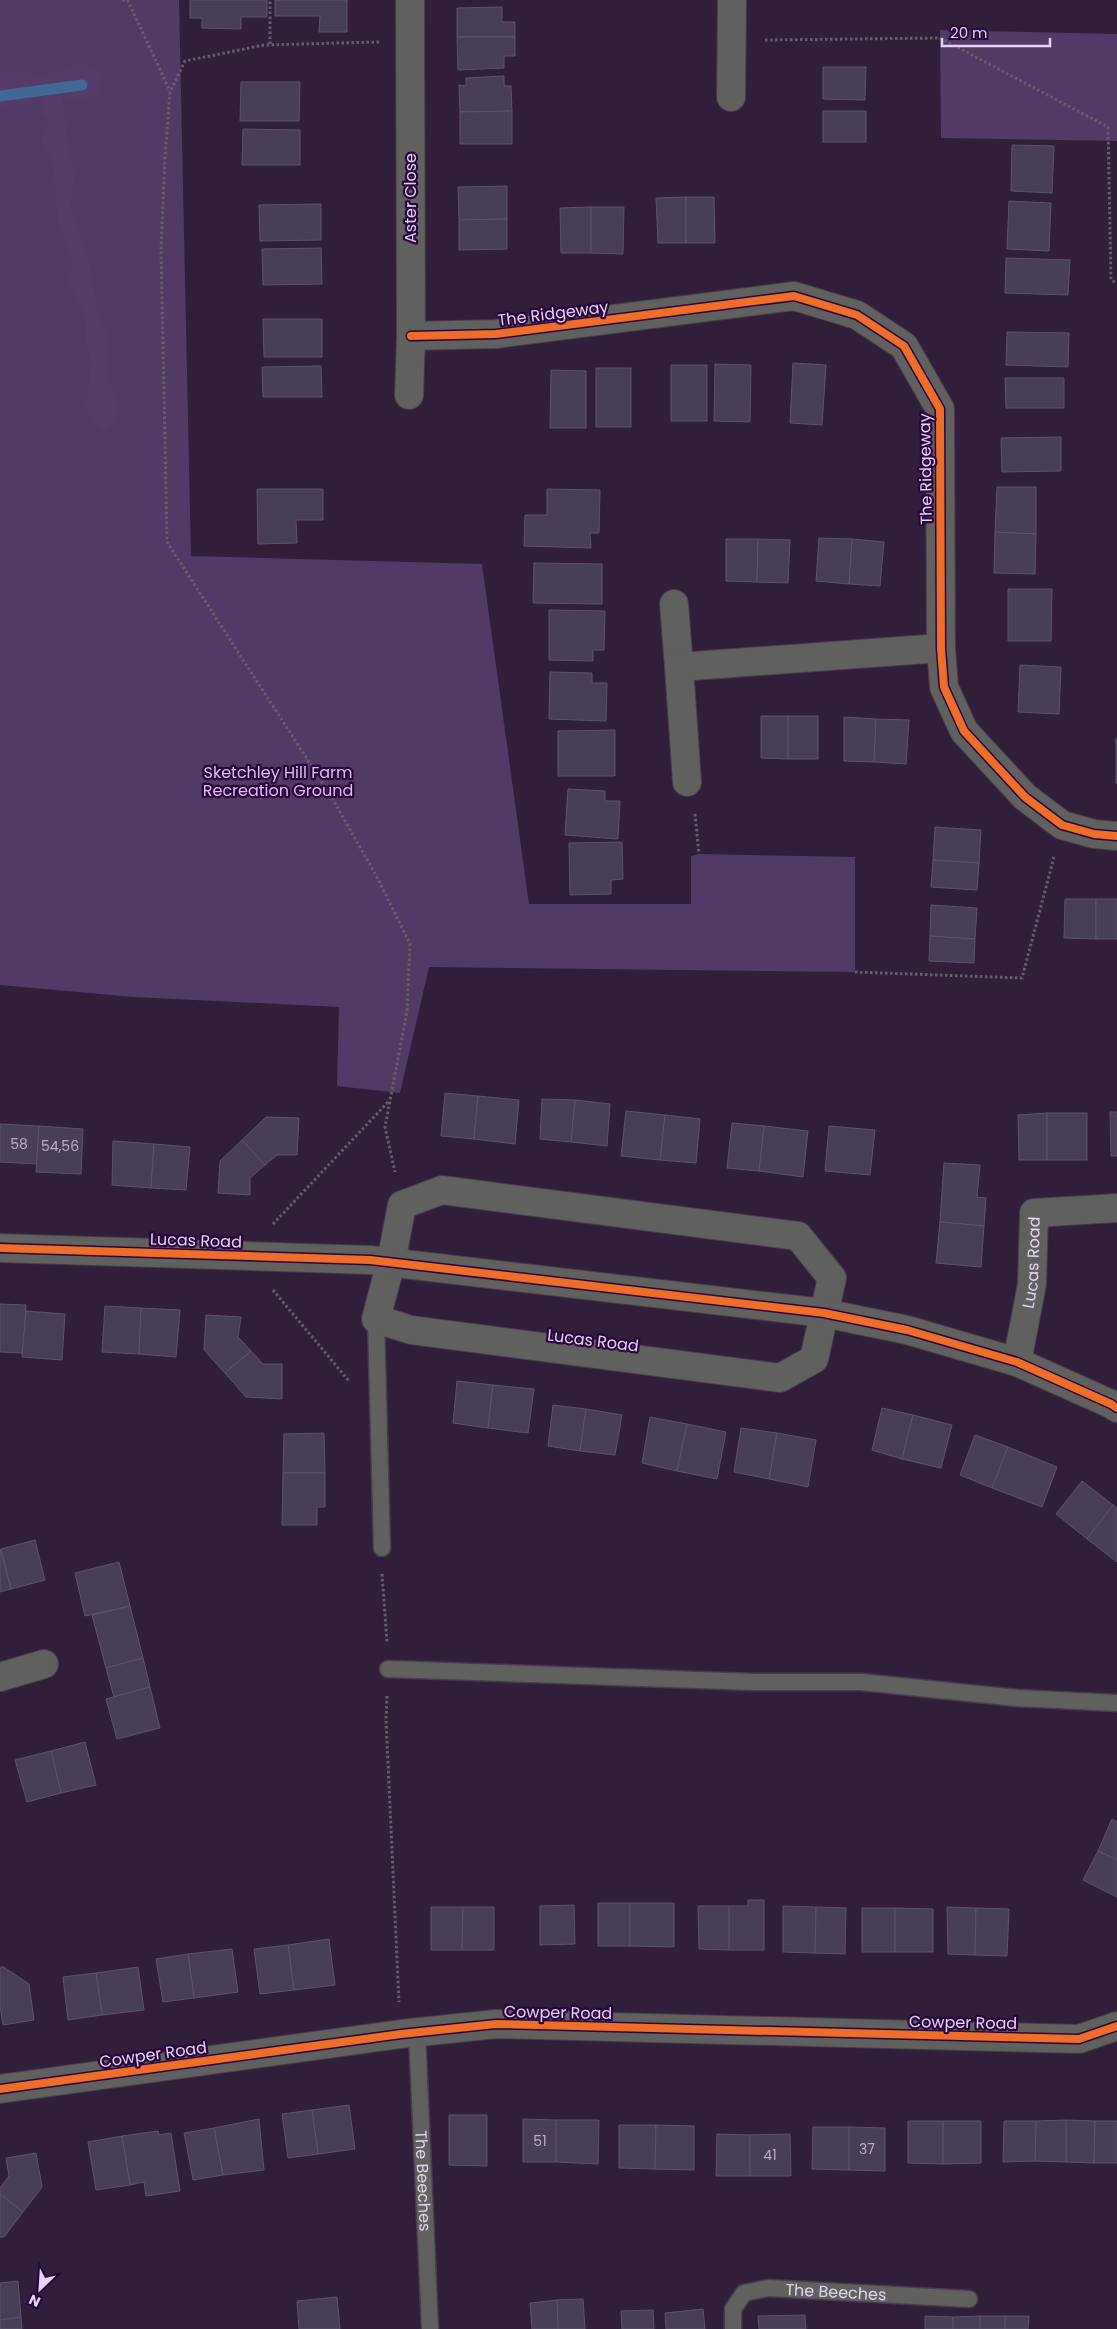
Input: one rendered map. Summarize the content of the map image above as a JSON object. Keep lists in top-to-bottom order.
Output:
{
  "streets": {
    "street": [
      "Aster Close",
      "The Ridgeway",
      "Lucas Road",
      "Cowper Road"
    ],
    "lane": ["The Beeches"]
  },
  "crossings": [
    ["Aster Close", "The Ridgeway"],
    ["Cowper Road", "The Beeches"]
  ],
  "parks": ["Sketchley Hill Farm Recreation Ground"],
  "house_numbers": [
    "58",
    "54,56",
    "51",
    "37",
    "41"
  ],
  "scale_bar": "20 m",
  "north": "bottom left"
}
